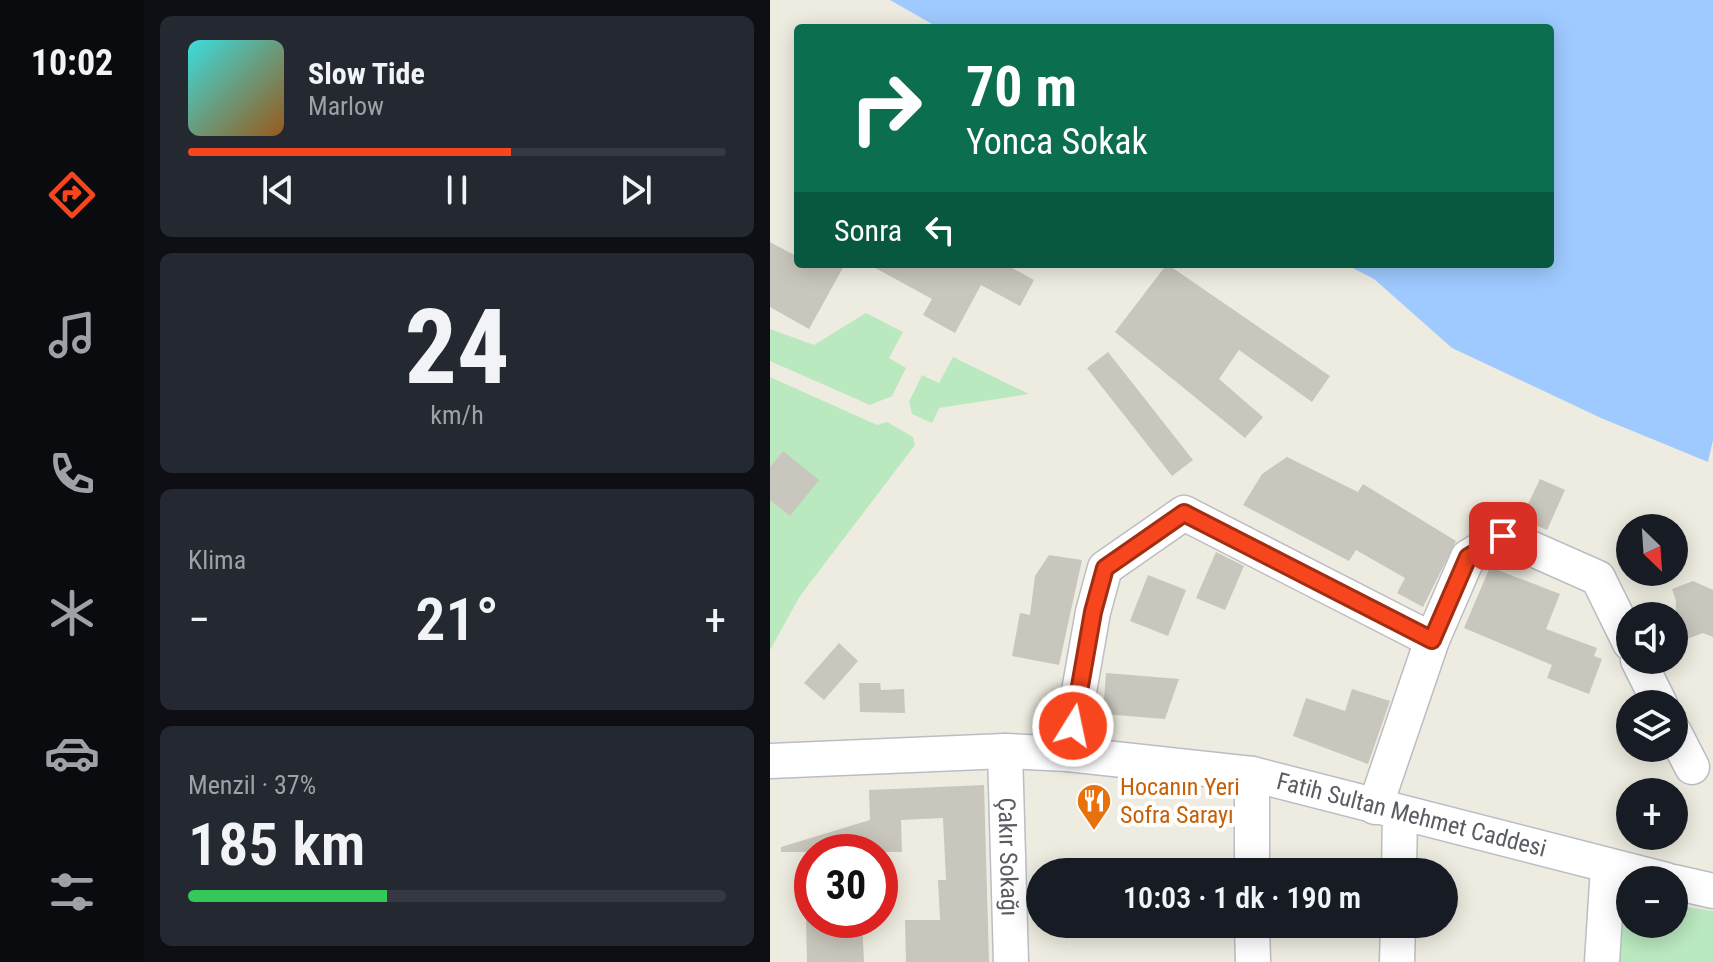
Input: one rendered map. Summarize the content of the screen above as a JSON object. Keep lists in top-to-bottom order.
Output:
{
  "streets": {
    "street": ["Fatih Sultan Mehmet Caddesi", "Çakır Sokağı"]
  },
  "crossings": [
    ["Fatih Sultan Mehmet Caddesi", "Çakır Sokağı"]
  ],
  "places": {
    "restaurant": ["Hocanın Yeri Sofra Sarayı"]
  },
  "north": "bottom right",
  "page": {
    "tabs": "10:02",
    "turn": ["70 m", "Yonca Sokak"],
    "song": ["Slow Tide", "Marlow"],
    "then": "Sonra",
    "tile": [
      ["24", "km/h"],
      "Klima",
      ["Menzil · 37%", "185 km"]
    ],
    "map_buttons": ["+", "−"],
    "heat": ["−", "21°", "+"],
    "limit": "30",
    "trip": "10:03 · 1 dk · 190 m"
  }
}
